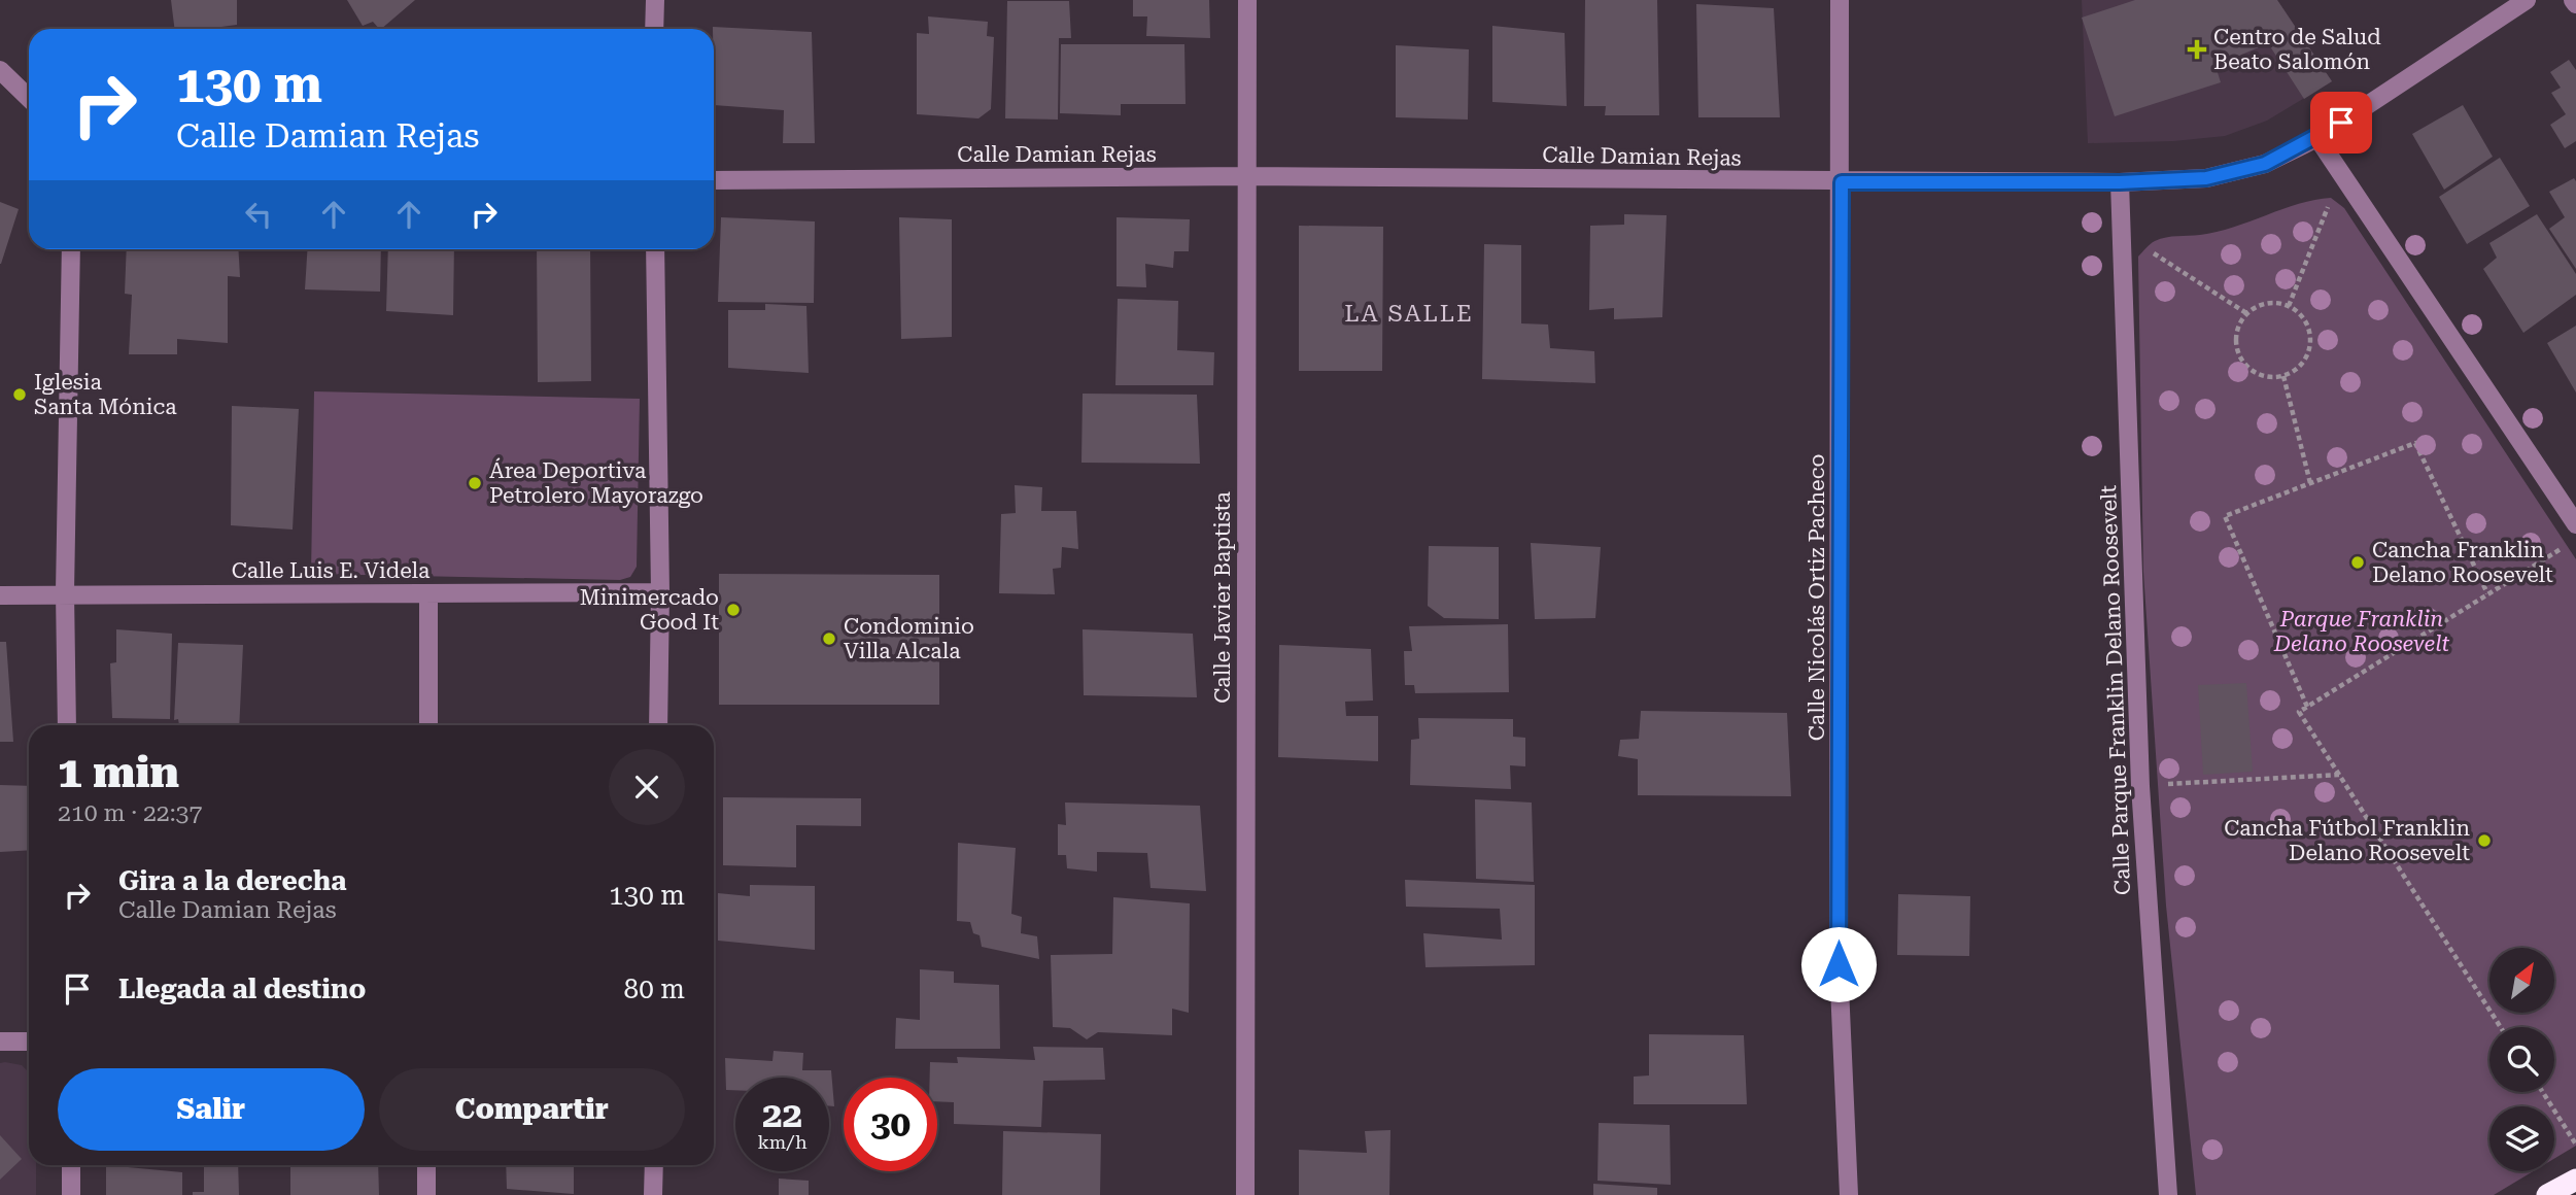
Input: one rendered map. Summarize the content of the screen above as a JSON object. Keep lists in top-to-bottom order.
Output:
{
  "streets": {
    "street": [
      "Calle Damian Rejas",
      "Calle Luis E. Videla",
      "Calle Javier Baptista",
      "Calle Nicolás Ortiz Pacheco",
      "Calle Parque Franklin Delano Roosevelt"
    ]
  },
  "crossings": [
    ["Calle Damian Rejas", "Calle Javier Baptista"],
    ["Calle Damian Rejas", "Calle Nicolás Ortiz Pacheco"],
    ["Calle Damian Rejas", "Calle Parque Franklin Delano Roosevelt"]
  ],
  "districts": ["LA SALLE"],
  "parks": ["Parque Franklin Delano Roosevelt"],
  "places": {
    "health": ["Centro de Salud Beato Salomón"],
    "other": [
      "Iglesia Santa Mónica",
      "Área Deportiva Petrolero Mayorazgo",
      "Cancha Franklin Delano Roosevelt",
      "Minimercado Good It",
      "Condominio Villa Alcala",
      "Cancha Fútbol Franklin Delano Roosevelt"
    ]
  },
  "north": "top right",
  "page": {
    "turn": ["130 m", "Calle Damian Rejas"],
    "heading": ["1 min", "210 m · 22:37"],
    "list": [
      {
        "name": "Gira a la derecha",
        "note": "Calle Damian Rejas",
        "value": "130 m"
      },
      {
        "name": "Llegada al destino",
        "value": "80 m"
      }
    ],
    "buttons": ["Salir", "Compartir"],
    "speed": "22 km/h",
    "limit": "30"
  }
}
